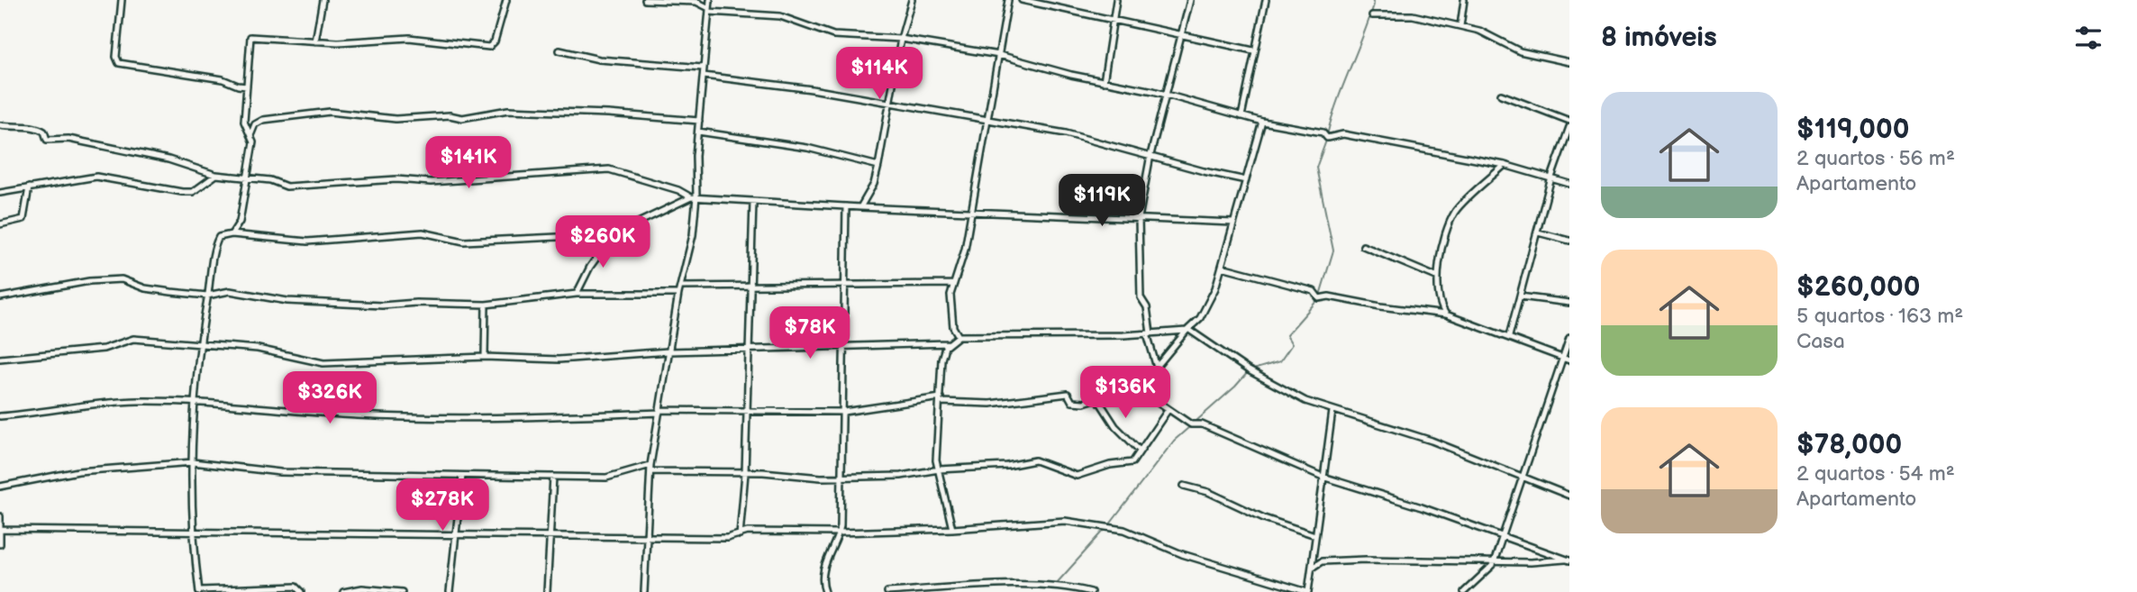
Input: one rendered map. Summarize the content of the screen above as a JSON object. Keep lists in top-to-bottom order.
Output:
{
  "page": {
    "heading": "8 imóveis",
    "price": [
      "$114K",
      "$141K",
      "$119K",
      "$260K",
      "$78K",
      "$136K",
      "$326K",
      "$278K"
    ],
    "list": [
      {
        "name": "$119,000",
        "note": "2 quartos · 56 m² · Apartamento"
      },
      {
        "name": "$260,000",
        "note": "5 quartos · 163 m² · Casa"
      },
      {
        "name": "$78,000",
        "note": "2 quartos · 54 m² · Apartamento"
      }
    ]
  }
}
